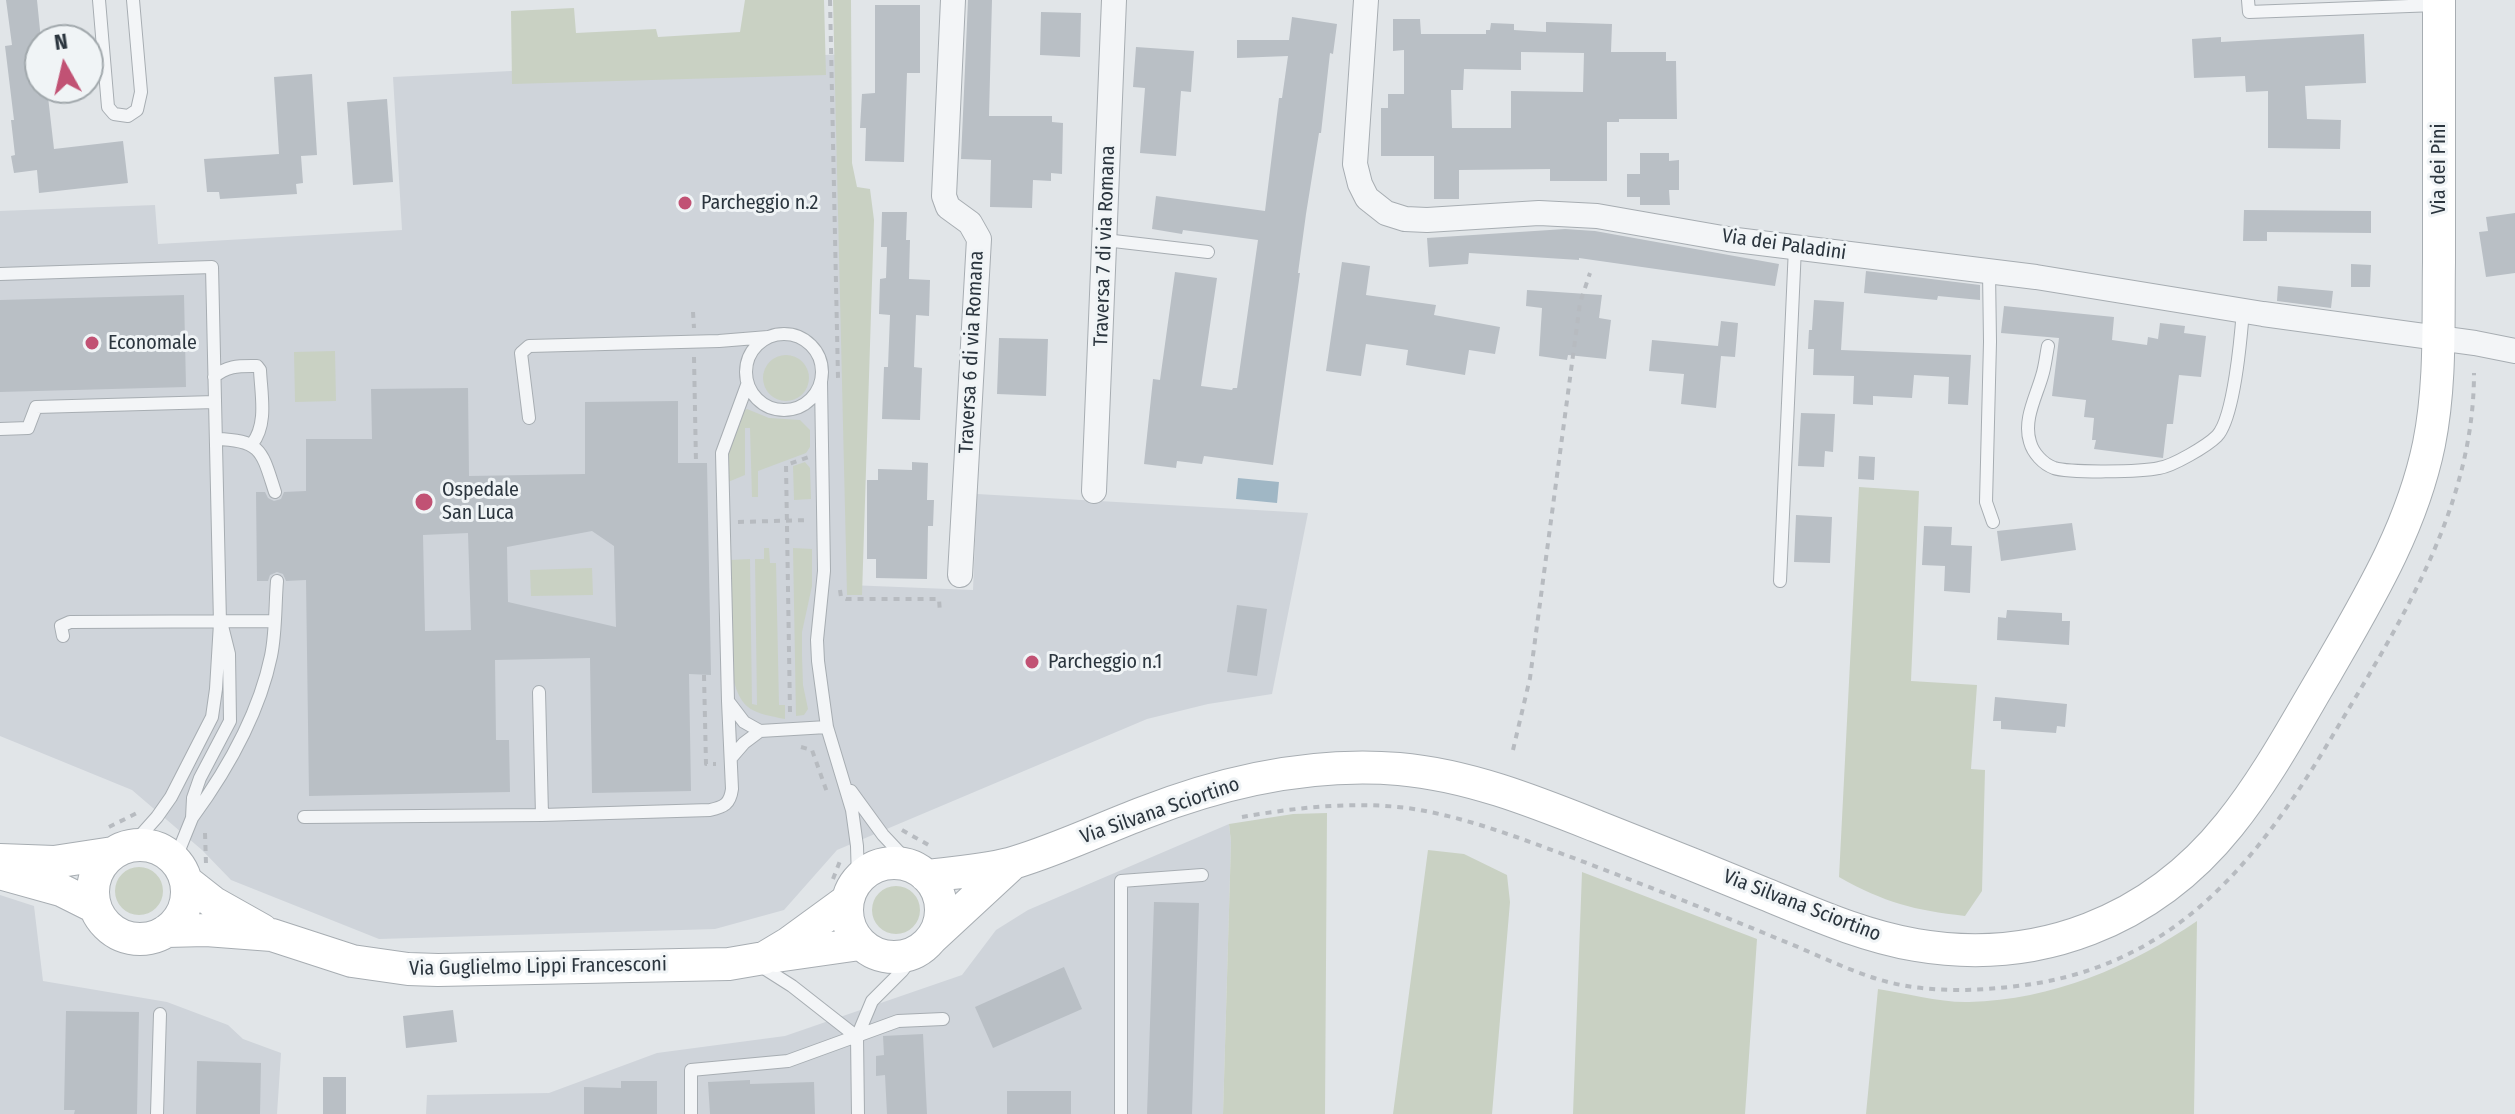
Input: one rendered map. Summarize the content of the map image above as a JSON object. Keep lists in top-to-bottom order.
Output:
{
  "streets": {
    "street": [
      "Via dei Pini",
      "Via dei Paladini",
      "Traversa 7 di via Romana",
      "Traversa 6 di via Romana",
      "Via Silvana Sciortino",
      "Via Guglielmo Lippi Francesconi"
    ]
  },
  "crossings": [
    ["Via dei Pini", "Via dei Paladini"],
    ["Via dei Pini", "Via Silvana Sciortino"],
    ["Via dei Paladini", "Via Silvana Sciortino"],
    ["Via Silvana Sciortino", "Via Guglielmo Lippi Francesconi"]
  ],
  "places": [
    "Parcheggio n.2",
    "Economale",
    "Ospedale San Luca",
    "Parcheggio n.1"
  ],
  "north": "top"
}
